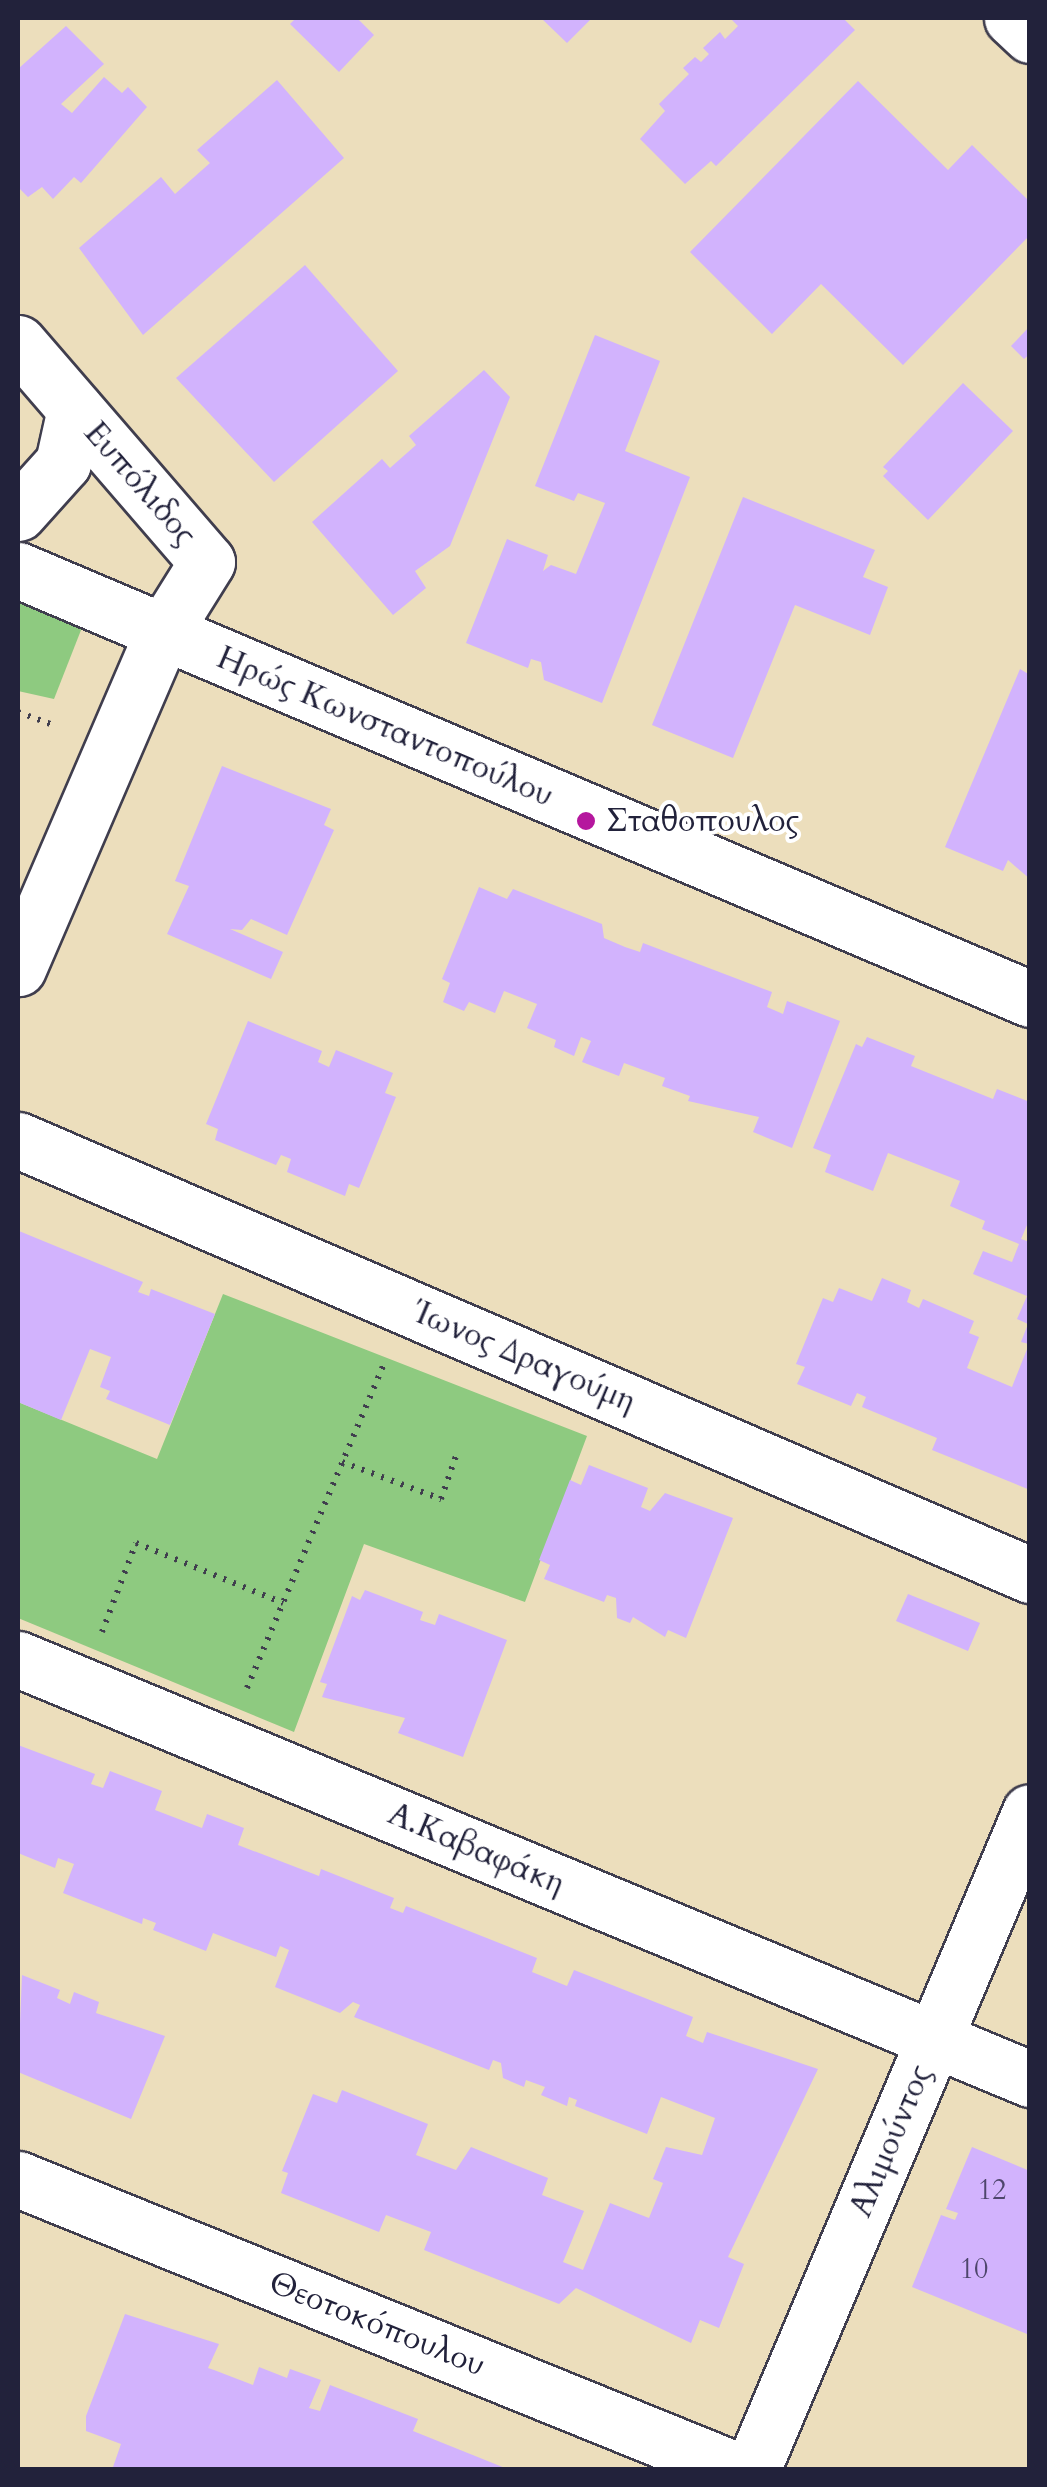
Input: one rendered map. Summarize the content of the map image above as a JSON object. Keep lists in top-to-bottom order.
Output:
{
  "streets": {
    "street": [
      "Ευπόλιδος",
      "Ηρώς Κωνσταντοπούλου",
      "Ίωνος Δραγούμη",
      "Α.Καβαφάκη",
      "Αλιμούντος",
      "Θεοτοκόπουλου"
    ]
  },
  "crossings": [
    ["Ευπόλιδος", "Ηρώς Κωνσταντοπούλου"],
    ["Α.Καβαφάκη", "Αλιμούντος"]
  ],
  "places": ["Σταθοπουλος"],
  "house_numbers": ["12", "10"]
}
